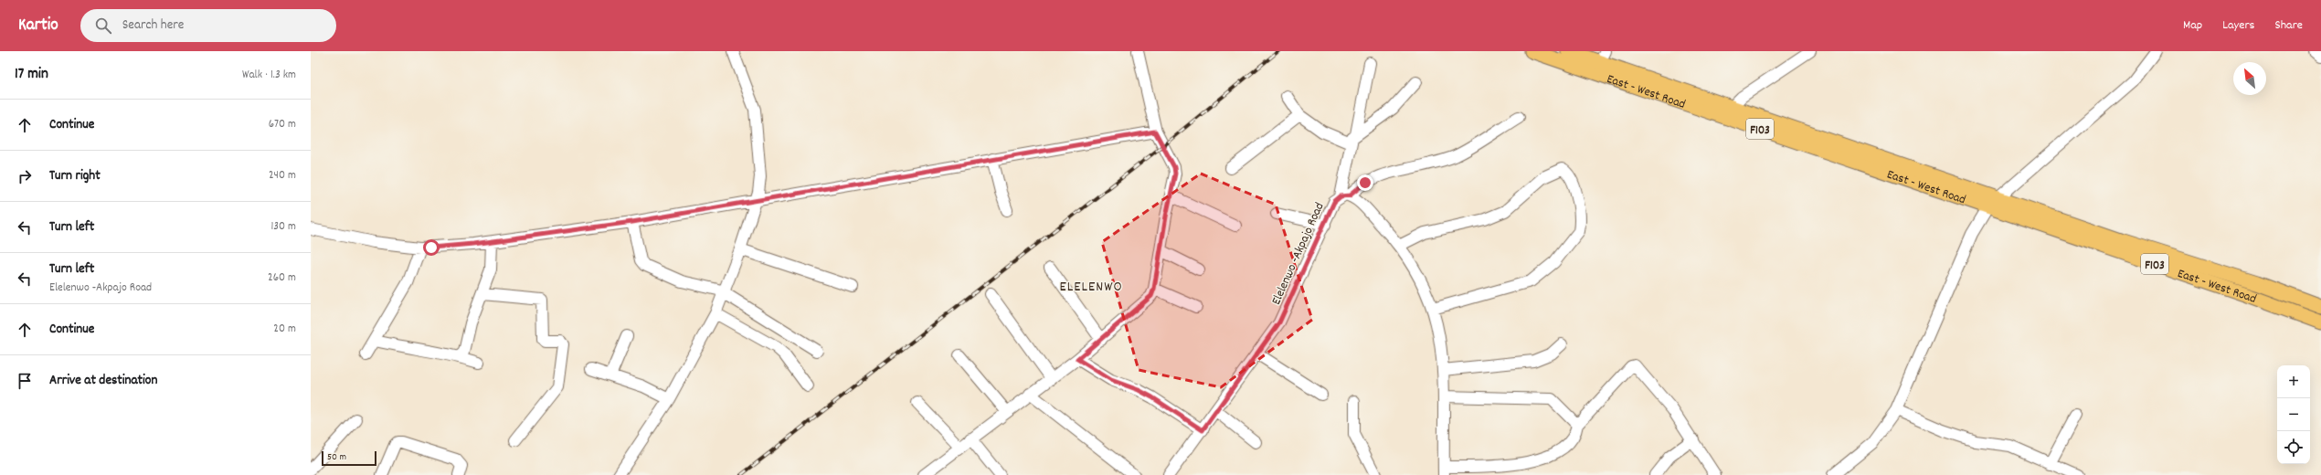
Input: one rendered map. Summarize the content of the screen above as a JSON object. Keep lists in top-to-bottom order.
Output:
{
  "streets": {
    "main road": ["East - West Road", "F103"],
    "street": ["Elelenwo -Akpajo Road"]
  },
  "districts": ["ELELENWO"],
  "scale_bar": "50 m",
  "north": "top left",
  "page": {
    "header": "Kartio",
    "search": "Search here",
    "nav": ["Map", "Layers", "Share"],
    "heading": ["17 min", "Walk · 1.3 km"],
    "list": [
      ["Continue", "670 m"],
      ["Turn right", "240 m"],
      ["Turn left", "130 m"],
      ["Turn left", "Elelenwo -Akpajo Road", "260 m"],
      ["Continue", "20 m"],
      "Arrive at destination"
    ],
    "map_buttons": ["+", "−"],
    "scale": "50 m"
  }
}
